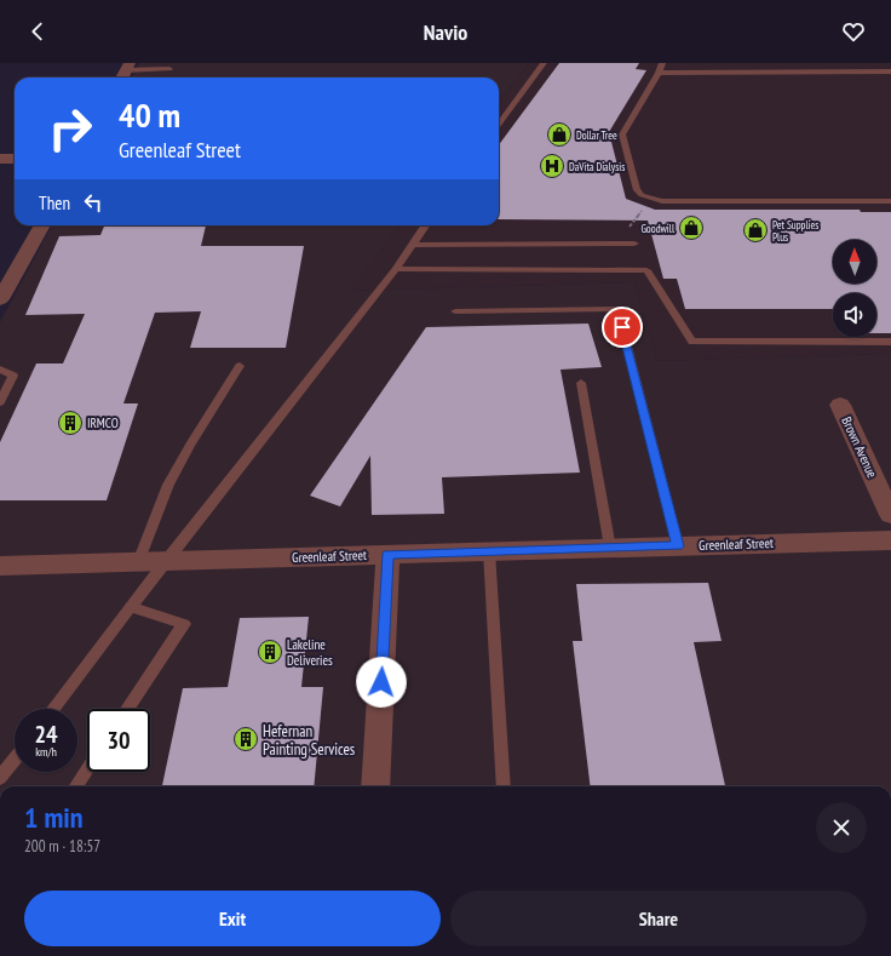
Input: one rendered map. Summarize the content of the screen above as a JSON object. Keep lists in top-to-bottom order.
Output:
{
  "streets": {
    "street": ["Brown Avenue", "Greenleaf Street"]
  },
  "places": {
    "shop": ["Dollar Tree", "Goodwill", "Pet Supplies Plus"],
    "hospital": ["DaVita Dialysis"],
    "building": ["IRMCO", "Lakeline Deliveries", "Hefernan Painting Services"]
  },
  "north": "top",
  "page": {
    "header": "Navio",
    "turn": ["40 m", "Greenleaf Street"],
    "then": "Then",
    "speed": "24 km/h",
    "limit": "30",
    "heading": ["1 min", "200 m · 18:57"],
    "buttons": ["Exit", "Share"]
  }
}
